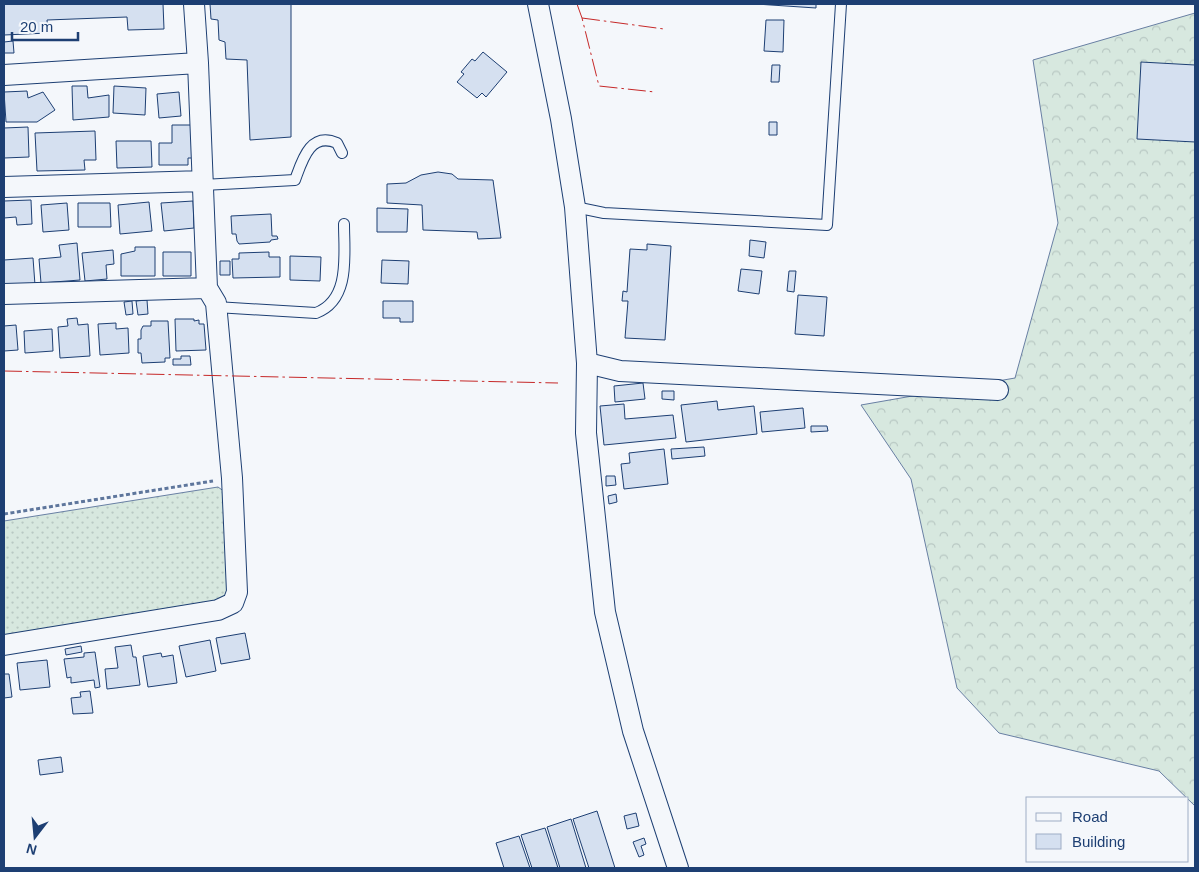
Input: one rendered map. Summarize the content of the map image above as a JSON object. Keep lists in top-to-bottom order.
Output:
{
  "legend": ["Road", "Building"],
  "scale_bar": "20 m",
  "north": "bottom"
}
